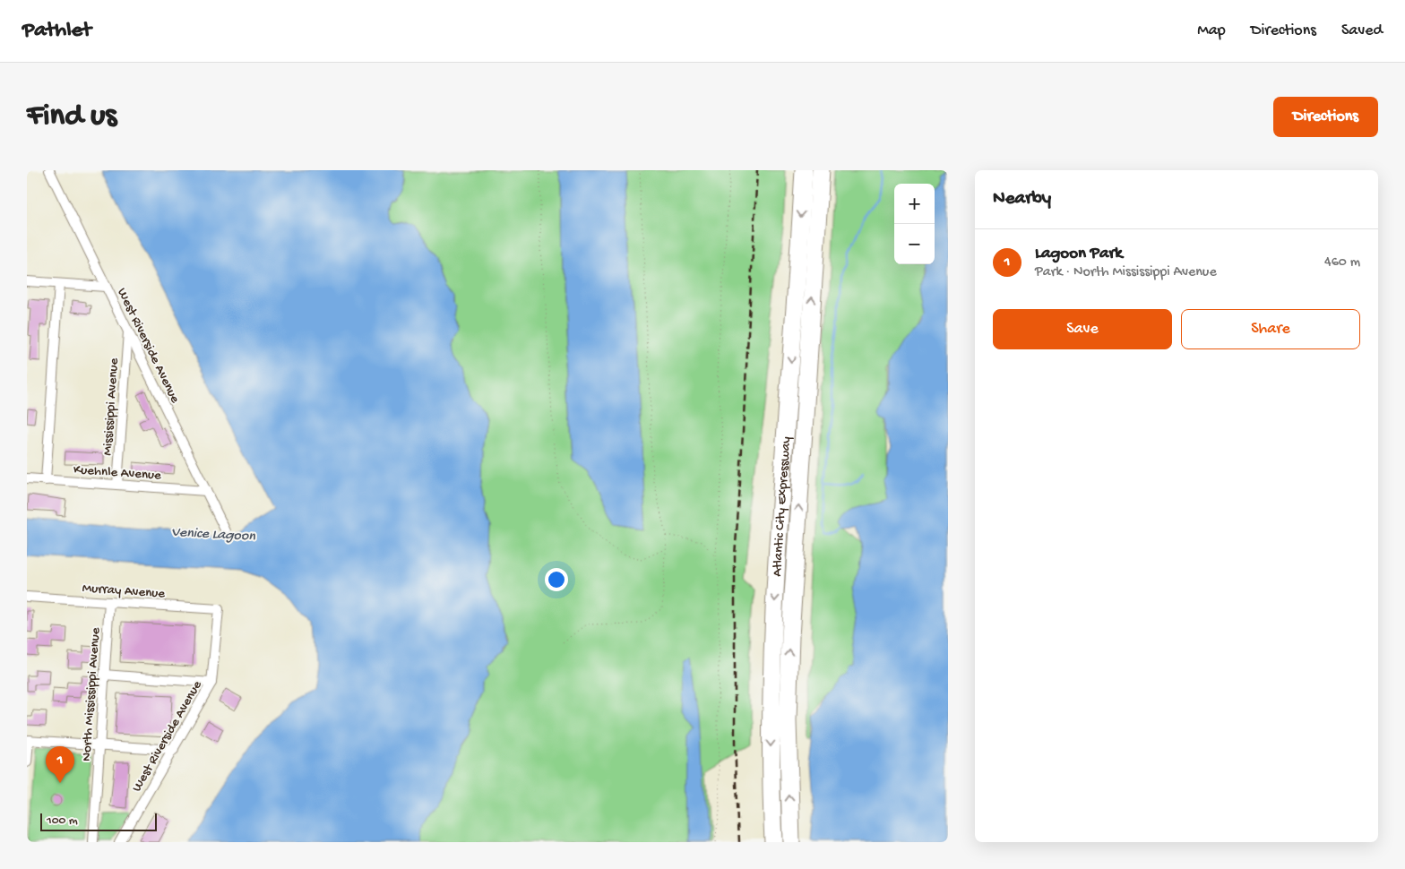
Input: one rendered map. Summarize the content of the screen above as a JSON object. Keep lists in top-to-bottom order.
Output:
{
  "streets": {
    "highway": ["Atlantic City Expressway"],
    "street": [
      "West Riverside Avenue",
      "Mississippi Avenue",
      "Kuehnle Avenue",
      "Murray Avenue",
      "North Mississippi Avenue"
    ]
  },
  "crossings": [
    ["West Riverside Avenue", "Mississippi Avenue"],
    ["West Riverside Avenue", "Kuehnle Avenue"],
    ["West Riverside Avenue", "Murray Avenue"],
    ["Mississippi Avenue", "Kuehnle Avenue"],
    ["Murray Avenue", "North Mississippi Avenue"]
  ],
  "water": ["Venice Lagoon"],
  "scale_bar": "100 m",
  "page": {
    "header": "Pathlet",
    "nav": ["Map", "Directions", "Saved"],
    "buttons": [
      "Directions",
      ["Save", "Share"]
    ],
    "title": "Find us",
    "heading": "Nearby",
    "map_buttons": ["+", "−"],
    "list": [
      {
        "mark": "1",
        "name": "Lagoon Park",
        "note": "Park · North Mississippi Avenue",
        "value": "460 m"
      }
    ],
    "pins": "1",
    "scale": "100 m"
  }
}
